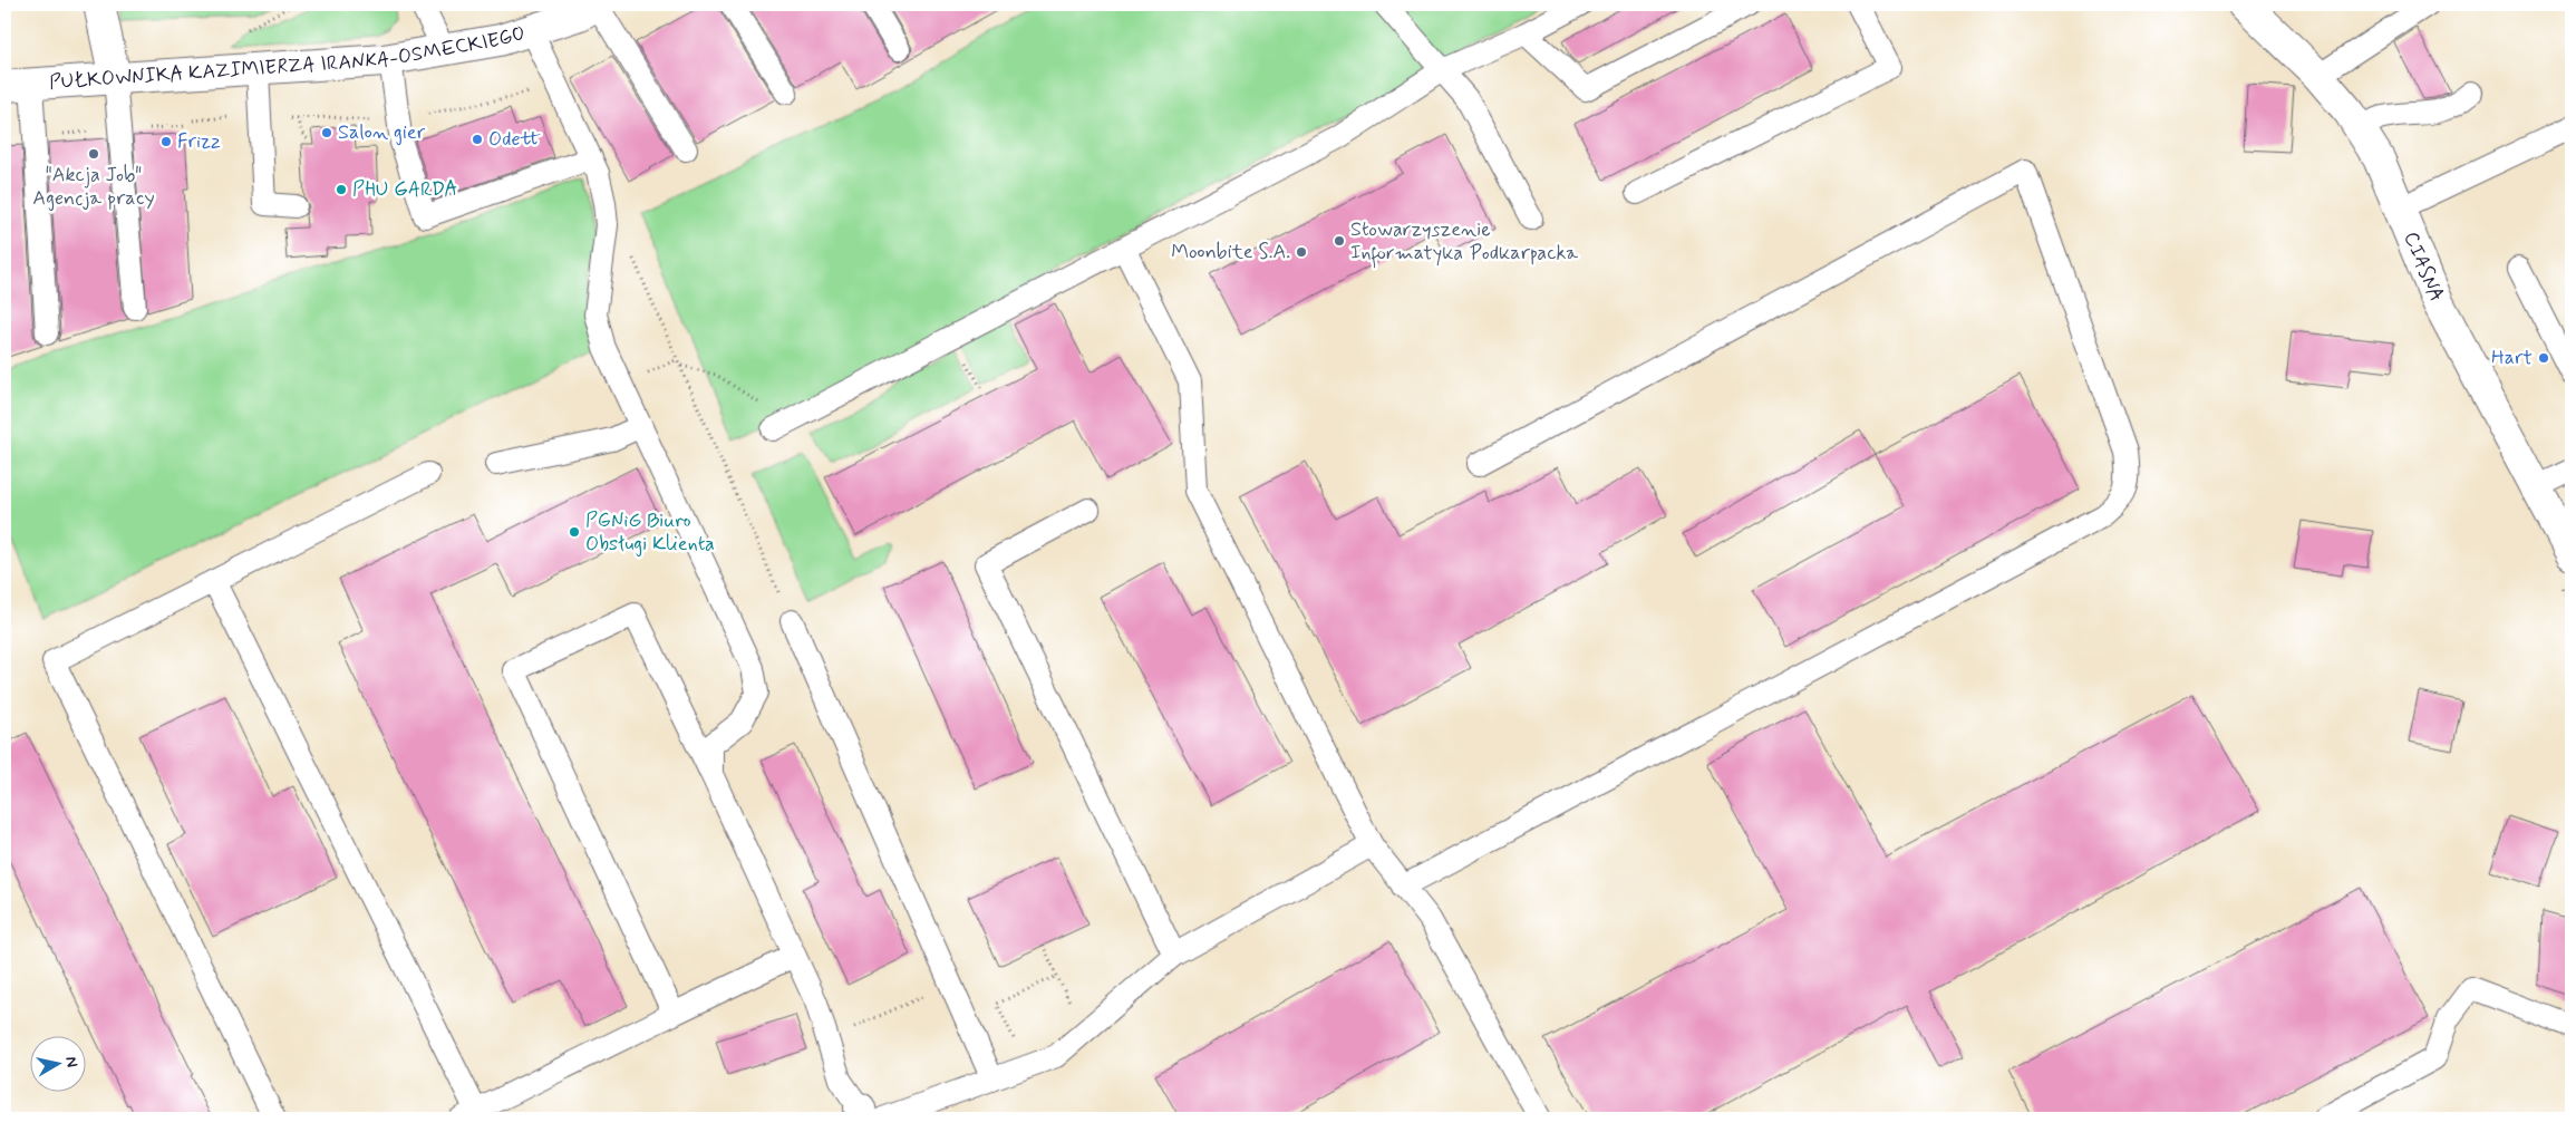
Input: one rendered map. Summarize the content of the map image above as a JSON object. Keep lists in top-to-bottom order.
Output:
{
  "streets": {
    "street": ["PUŁKOWNIKA KAZIMIERZA IRANKA-OSMECKIEGO", "CIASNA"]
  },
  "places": [
    "Salon gier",
    "Odett",
    "Frizz",
    "\"Akcja Job\" Agencja pracy",
    "PHU GARDA",
    "Stowarzyszenie Informatyka Podkarpacka",
    "Moonbite S.A.",
    "Hart",
    "PGNiG Biuro Obsługi Klienta"
  ],
  "north": "right"
}
